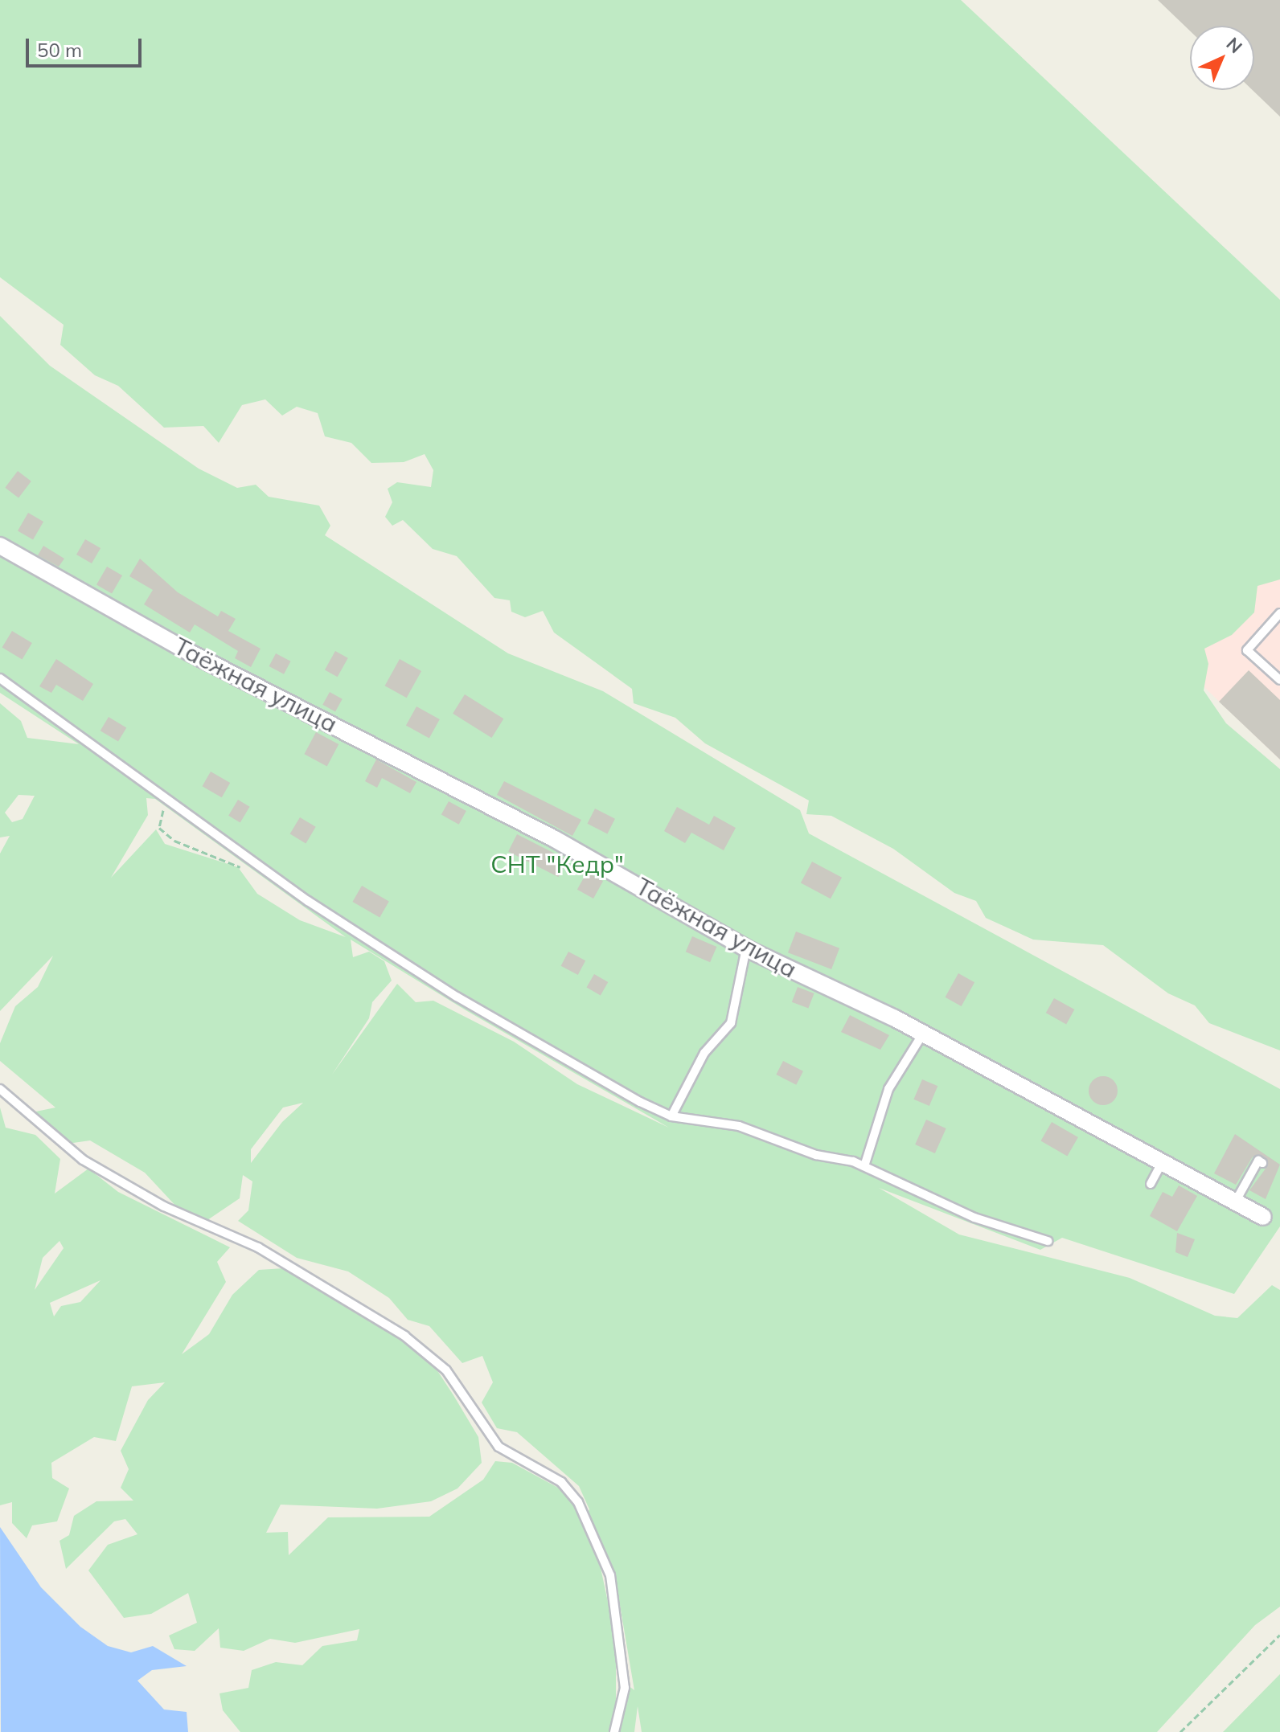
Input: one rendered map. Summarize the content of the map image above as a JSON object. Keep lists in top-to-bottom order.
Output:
{
  "streets": {
    "street": ["Таёжная улица"]
  },
  "parks": ["СНТ \"Кедр\""],
  "scale_bar": "50 m",
  "north": "top right"
}
